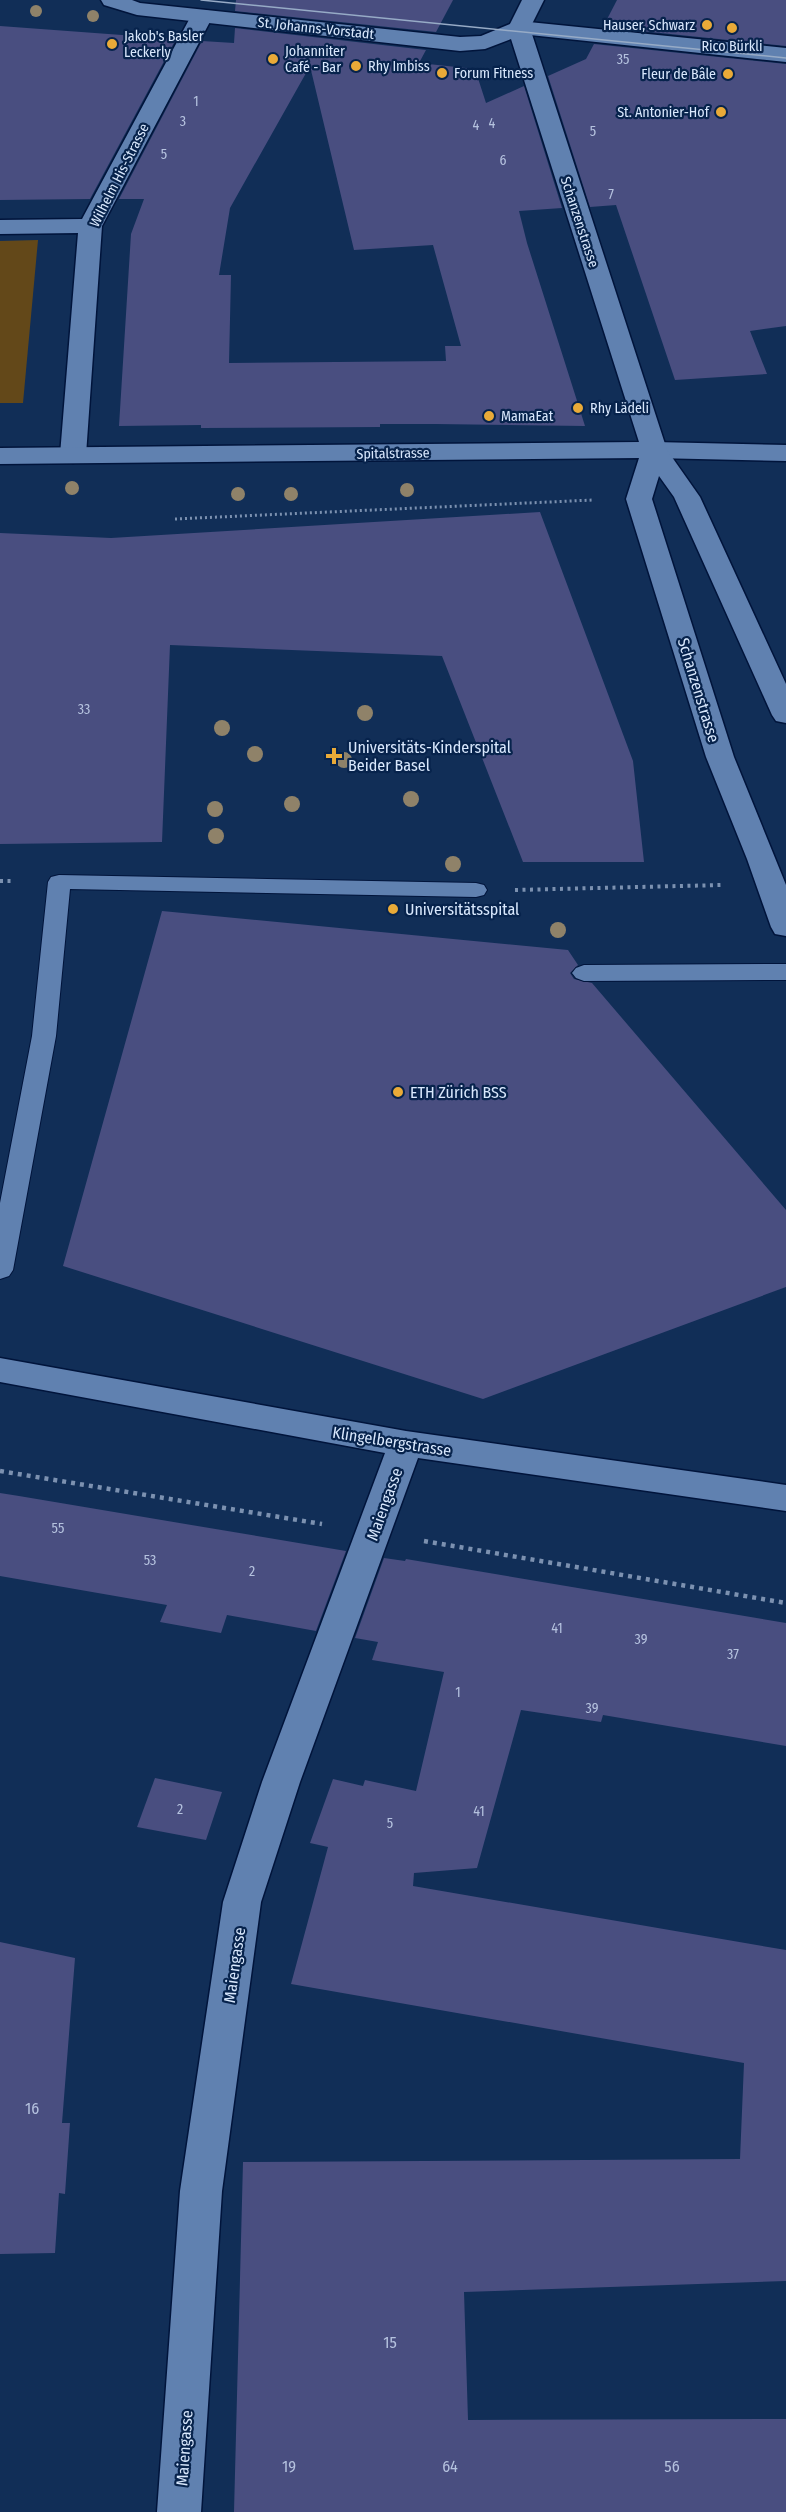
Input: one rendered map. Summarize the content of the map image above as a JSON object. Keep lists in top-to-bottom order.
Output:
{
  "streets": {
    "street": [
      "St. Johanns-Vorstadt",
      "Wilhelm His-Strasse",
      "Schanzenstrasse",
      "Spitalstrasse",
      "Klingelbergstrasse",
      "Maiengasse"
    ]
  },
  "crossings": [
    ["St. Johanns-Vorstadt", "Wilhelm His-Strasse"],
    ["St. Johanns-Vorstadt", "Schanzenstrasse"],
    ["Wilhelm His-Strasse", "Spitalstrasse"],
    ["Schanzenstrasse", "Spitalstrasse"],
    ["Klingelbergstrasse", "Maiengasse"]
  ],
  "places": {
    "other": [
      "Hauser, Schwarz",
      "Rico Bürkli",
      "Jakob's Basler Leckerly",
      "Johanniter Café - Bar",
      "Rhy Imbiss",
      "Forum Fitness",
      "Fleur de Bâle",
      "St. Antonier-Hof",
      "Rhy Lädeli",
      "MamaEat",
      "Universitätsspital",
      "ETH Zürich BSS"
    ],
    "health": ["Universitäts-Kinderspital Beider Basel"]
  },
  "house_numbers": [
    "35",
    "1",
    "3",
    "4",
    "4",
    "5",
    "5",
    "6",
    "7",
    "33",
    "55",
    "53",
    "2",
    "41",
    "39",
    "37",
    "1",
    "39",
    "2",
    "41",
    "5",
    "16",
    "15",
    "19",
    "64",
    "56"
  ]
}
